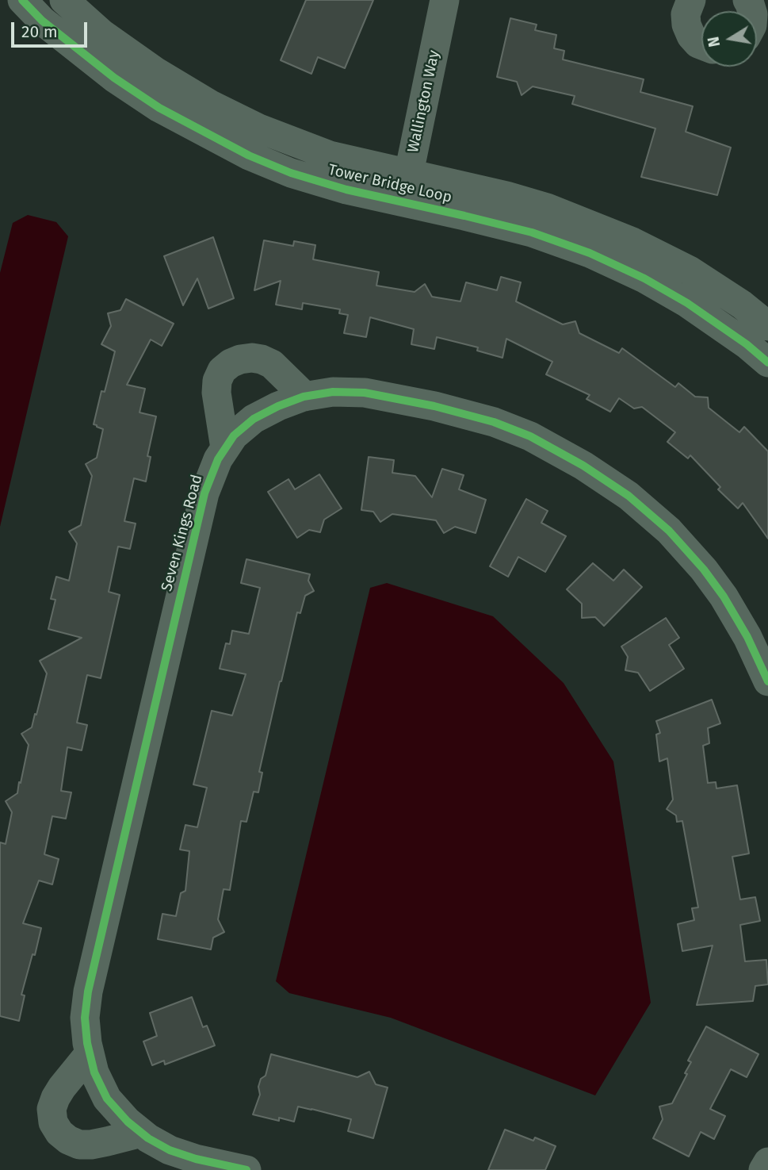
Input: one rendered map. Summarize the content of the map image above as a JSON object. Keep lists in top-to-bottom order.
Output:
{
  "streets": {
    "street": ["Wallington Way", "Tower Bridge Loop", "Seven Kings Road"]
  },
  "crossings": [
    ["Wallington Way", "Tower Bridge Loop"]
  ],
  "scale_bar": "20 m",
  "north": "left"
}
